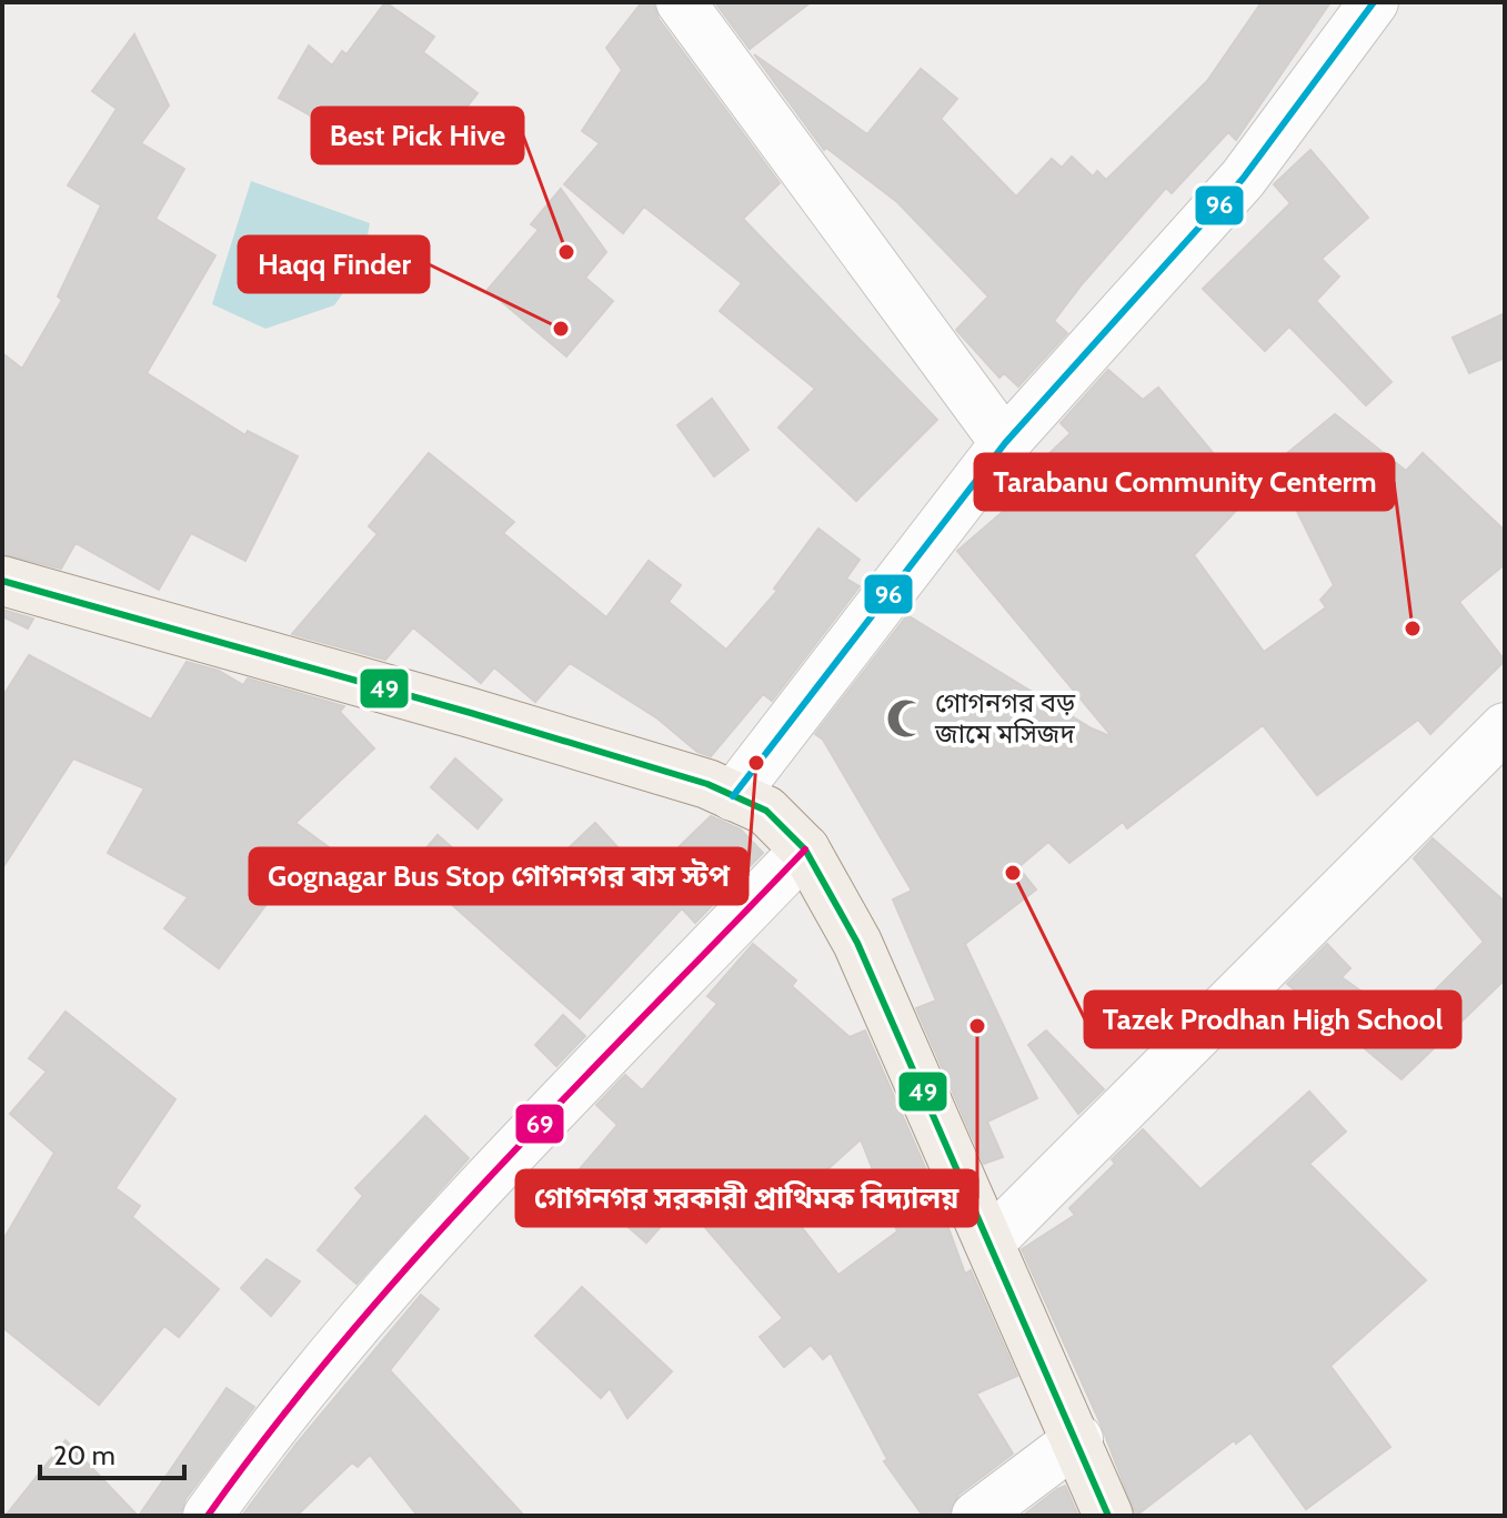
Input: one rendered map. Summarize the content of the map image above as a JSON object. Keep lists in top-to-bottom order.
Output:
{
  "places": {
    "other": [
      "Best Pick Hive",
      "Haqq Finder",
      "Tarabanu Community Centerm",
      "Gognagar Bus Stop গোগনগর বাস স্টপ",
      "Tazek Prodhan High School",
      "গোগনগর সরকারী প্রাথিমক বিদ্যালয়"
    ],
    "mosque": ["গোগনগর বড় জামে মসিজদ"]
  },
  "lines": ["transit line 96", "transit line 49", "transit line 69"],
  "scale_bar": "20 m"
}
